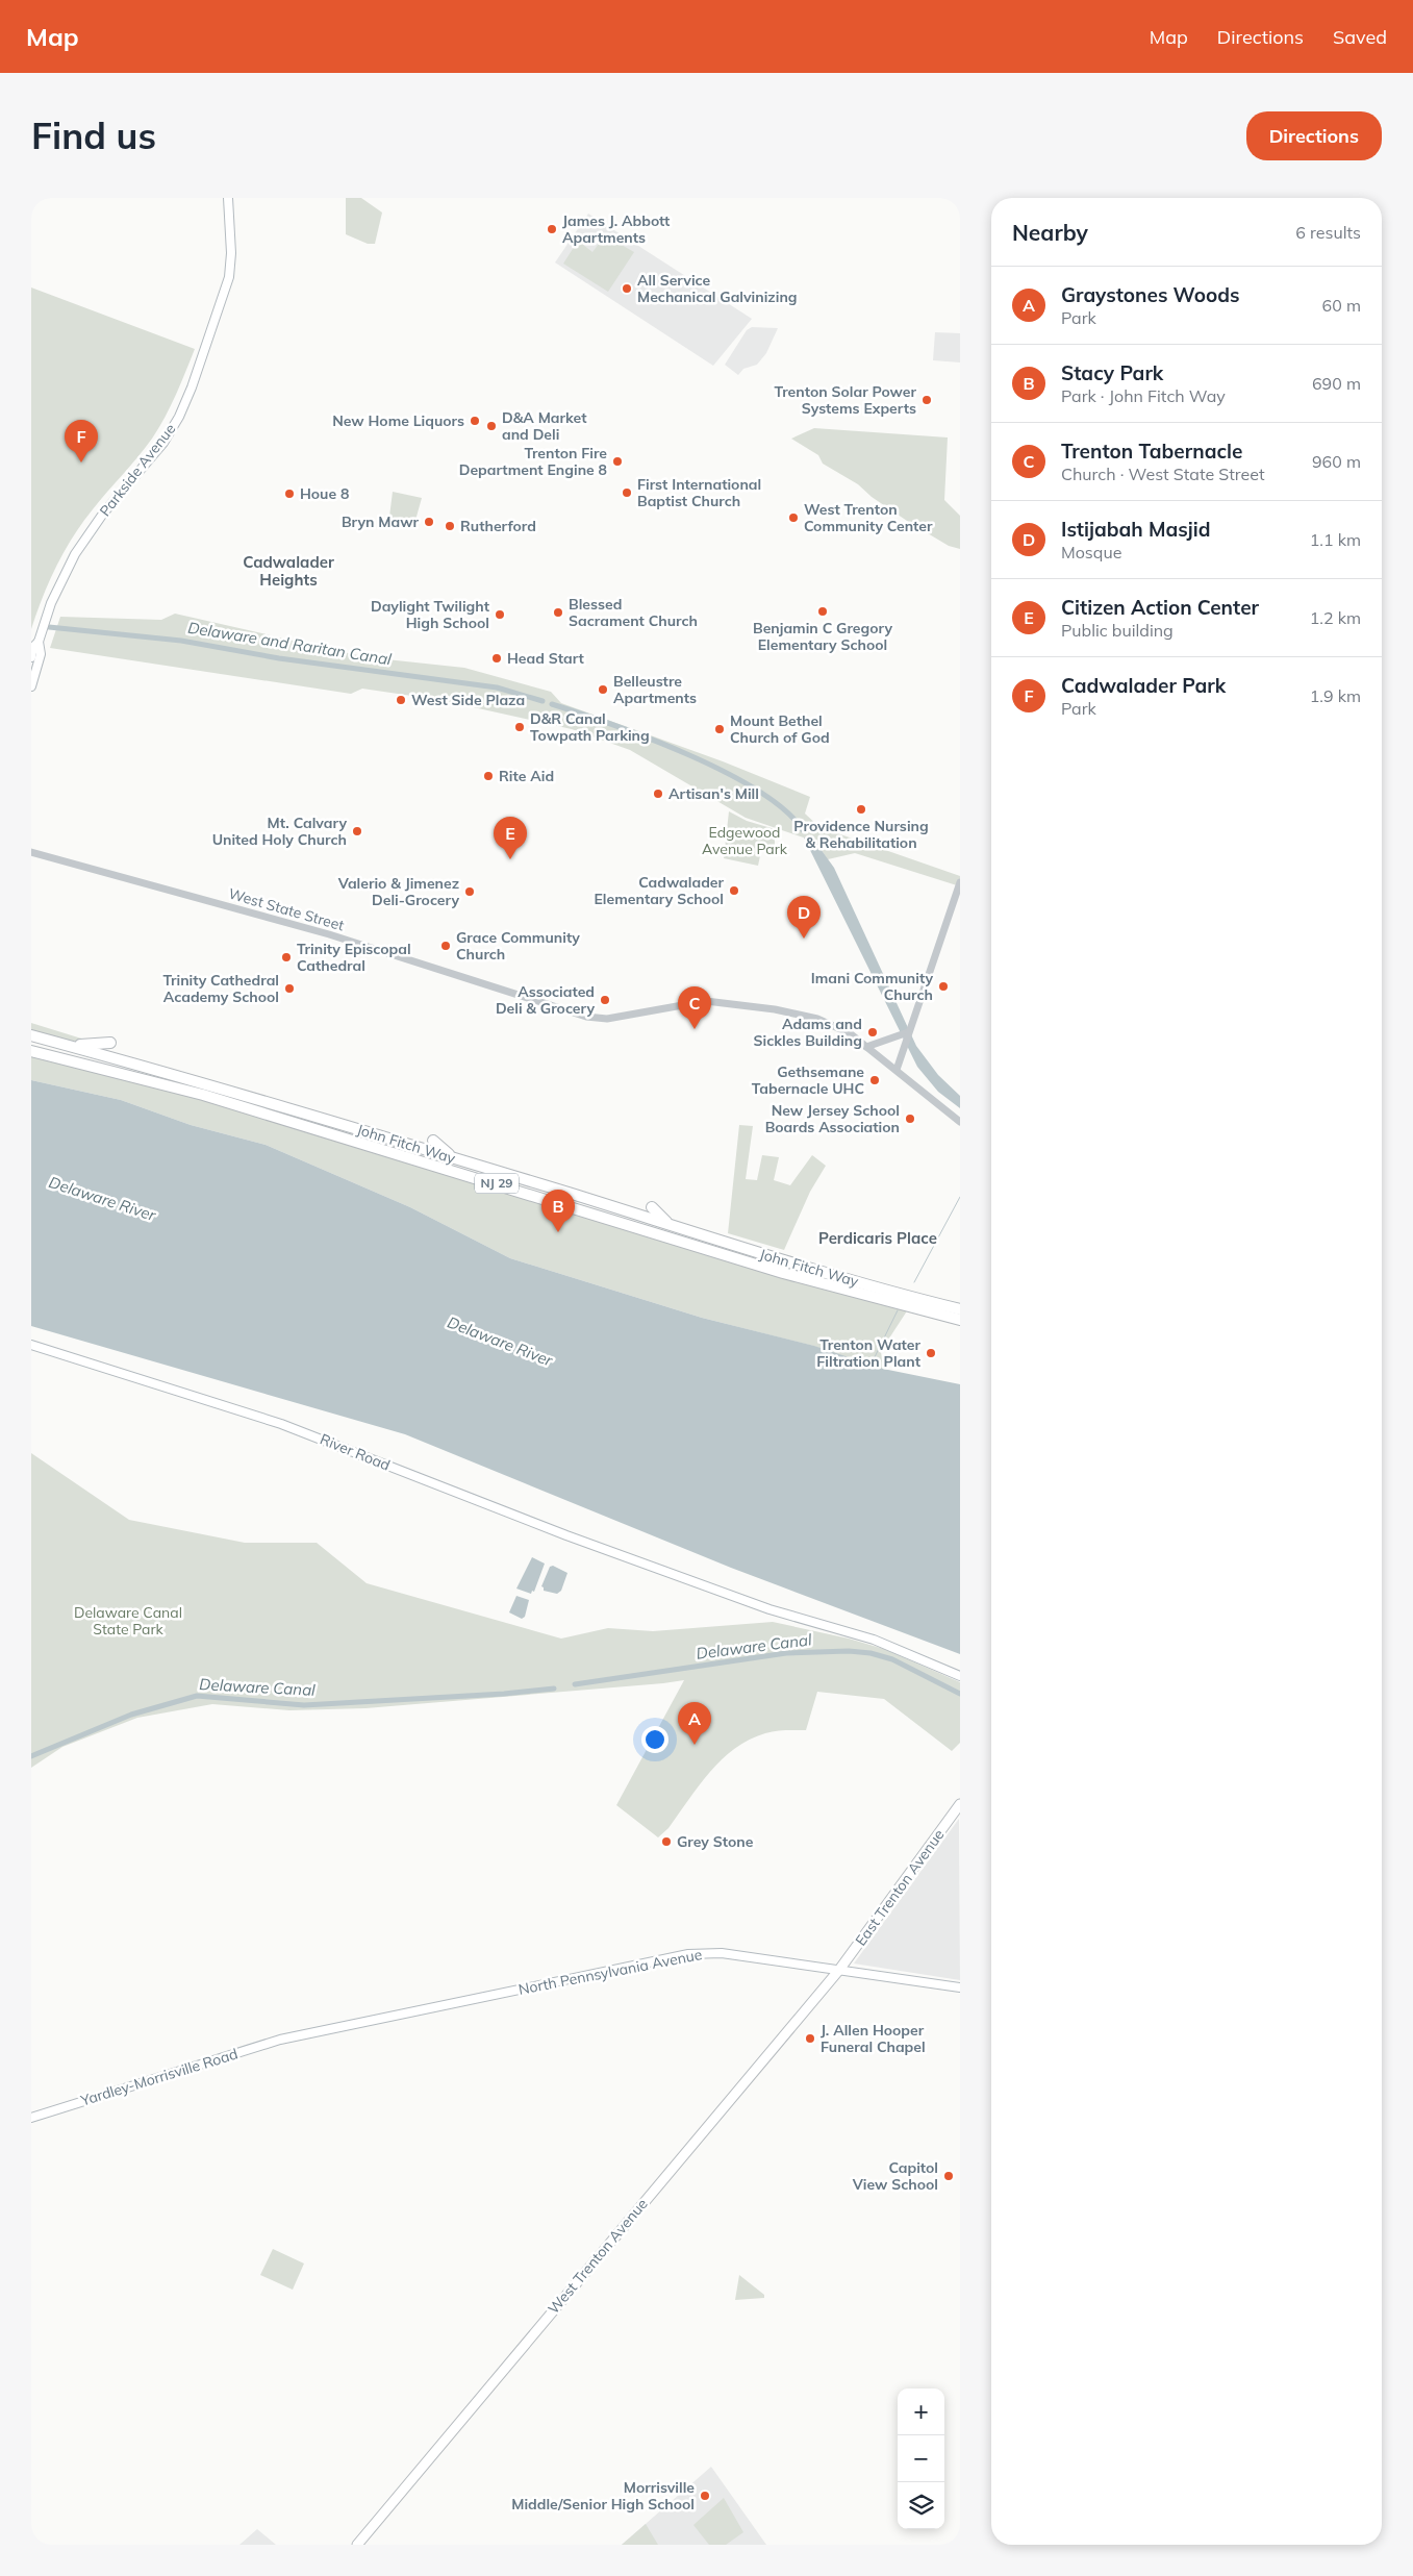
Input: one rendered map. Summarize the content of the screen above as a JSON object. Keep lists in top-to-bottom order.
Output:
{
  "streets": {
    "highway": ["John Fitch Way", "NJ 29"],
    "main road": [
      "Parkside Avenue",
      "River Road",
      "East Trenton Avenue",
      "North Pennsylvania Avenue",
      "Yardley-Morrisville Road",
      "West Trenton Avenue"
    ],
    "street": ["West State Street"]
  },
  "crossings": [
    ["East Trenton Avenue", "North Pennsylvania Avenue"],
    ["East Trenton Avenue", "West Trenton Avenue"],
    ["North Pennsylvania Avenue", "Yardley-Morrisville Road"],
    ["North Pennsylvania Avenue", "West Trenton Avenue"]
  ],
  "districts": ["Cadwalader Heights", "Perdicaris Place"],
  "water": ["Delaware and Raritan Canal", "Delaware River", "Delaware Canal"],
  "parks": ["Edgewood Avenue Park", "Delaware Canal State Park"],
  "places": [
    "James J. Abbott Apartments",
    "All Service Mechanical Galvinizing",
    "Trenton Solar Power Systems Experts",
    "New Home Liquors",
    "D&A Market and Deli",
    "Trenton Fire Department Engine 8",
    "First International Baptist Church",
    "Houe 8",
    "West Trenton Community Center",
    "Bryn Mawr",
    "Rutherford",
    "Benjamin C Gregory Elementary School",
    "Blessed Sacrament Church",
    "Daylight Twilight High School",
    "Head Start",
    "Belleustre Apartments",
    "West Side Plaza",
    "D&R Canal Towpath Parking",
    "Mount Bethel Church of God",
    "Rite Aid",
    "Artisan's Mill",
    "Providence Nursing & Rehabilitation",
    "Mt. Calvary United Holy Church",
    "Cadwalader Elementary School",
    "Valerio & Jimenez Deli-Grocery",
    "Grace Community Church",
    "Trinity Episcopal Cathedral",
    "Imani Community Church",
    "Trinity Cathedral Academy School",
    "Associated Deli & Grocery",
    "Adams and Sickles Building",
    "Gethsemane Tabernacle UHC",
    "New Jersey School Boards Association",
    "Trenton Water Filtration Plant",
    "Grey Stone",
    "J. Allen Hooper Funeral Chapel",
    "Capitol View School",
    "Morrisville Middle/Senior High School"
  ],
  "page": {
    "header": "Map",
    "nav": ["Map", "Directions", "Saved"],
    "buttons": "Directions",
    "title": "Find us",
    "heading": ["Nearby", "6 results"],
    "list": [
      {
        "mark": "A",
        "name": "Graystones Woods",
        "note": "Park",
        "value": "60 m"
      },
      {
        "mark": "B",
        "name": "Stacy Park",
        "note": "Park · John Fitch Way",
        "value": "690 m"
      },
      {
        "mark": "C",
        "name": "Trenton Tabernacle",
        "note": "Church · West State Street",
        "value": "960 m"
      },
      {
        "mark": "D",
        "name": "Istijabah Masjid",
        "note": "Mosque",
        "value": "1.1 km"
      },
      {
        "mark": "E",
        "name": "Citizen Action Center",
        "note": "Public building",
        "value": "1.2 km"
      },
      {
        "mark": "F",
        "name": "Cadwalader Park",
        "note": "Park",
        "value": "1.9 km"
      }
    ],
    "pins": [
      "F",
      "E",
      "D",
      "C",
      "B",
      "A"
    ],
    "map_buttons": ["+", "−"]
  }
}
